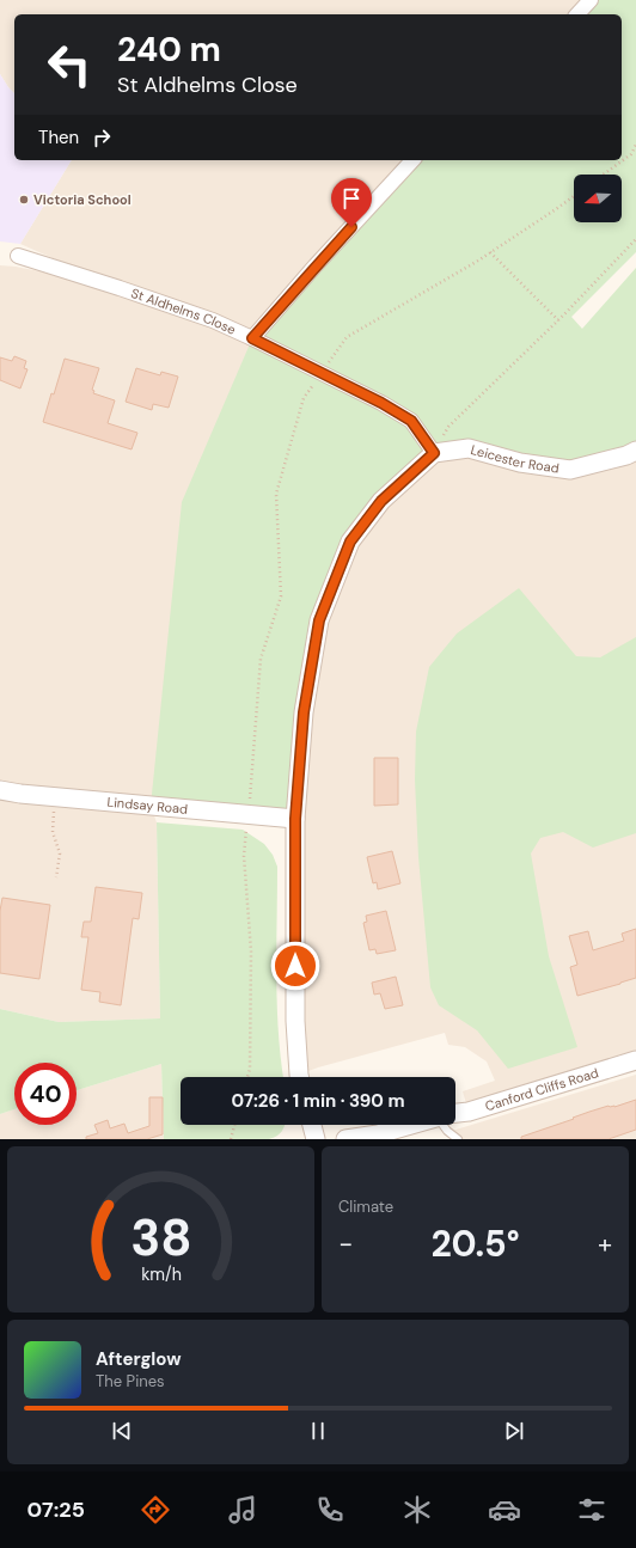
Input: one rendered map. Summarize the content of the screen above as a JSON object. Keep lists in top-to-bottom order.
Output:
{
  "streets": {
    "street": [
      "St Aldhelms Close",
      "Leicester Road",
      "Lindsay Road",
      "Canford Cliffs Road"
    ]
  },
  "crossings": [
    ["St Aldhelms Close", "Leicester Road"]
  ],
  "places": ["Victoria School"],
  "north": "left",
  "page": {
    "turn": ["240 m", "St Aldhelms Close"],
    "then": "Then",
    "limit": "40",
    "trip": "07:26 · 1 min · 390 m",
    "tile": "Climate",
    "heat": ["−", "20.5°", "+"],
    "song": ["Afterglow", "The Pines"],
    "tabs": "07:25",
    "gauge": ["38", "km/h"]
  }
}
